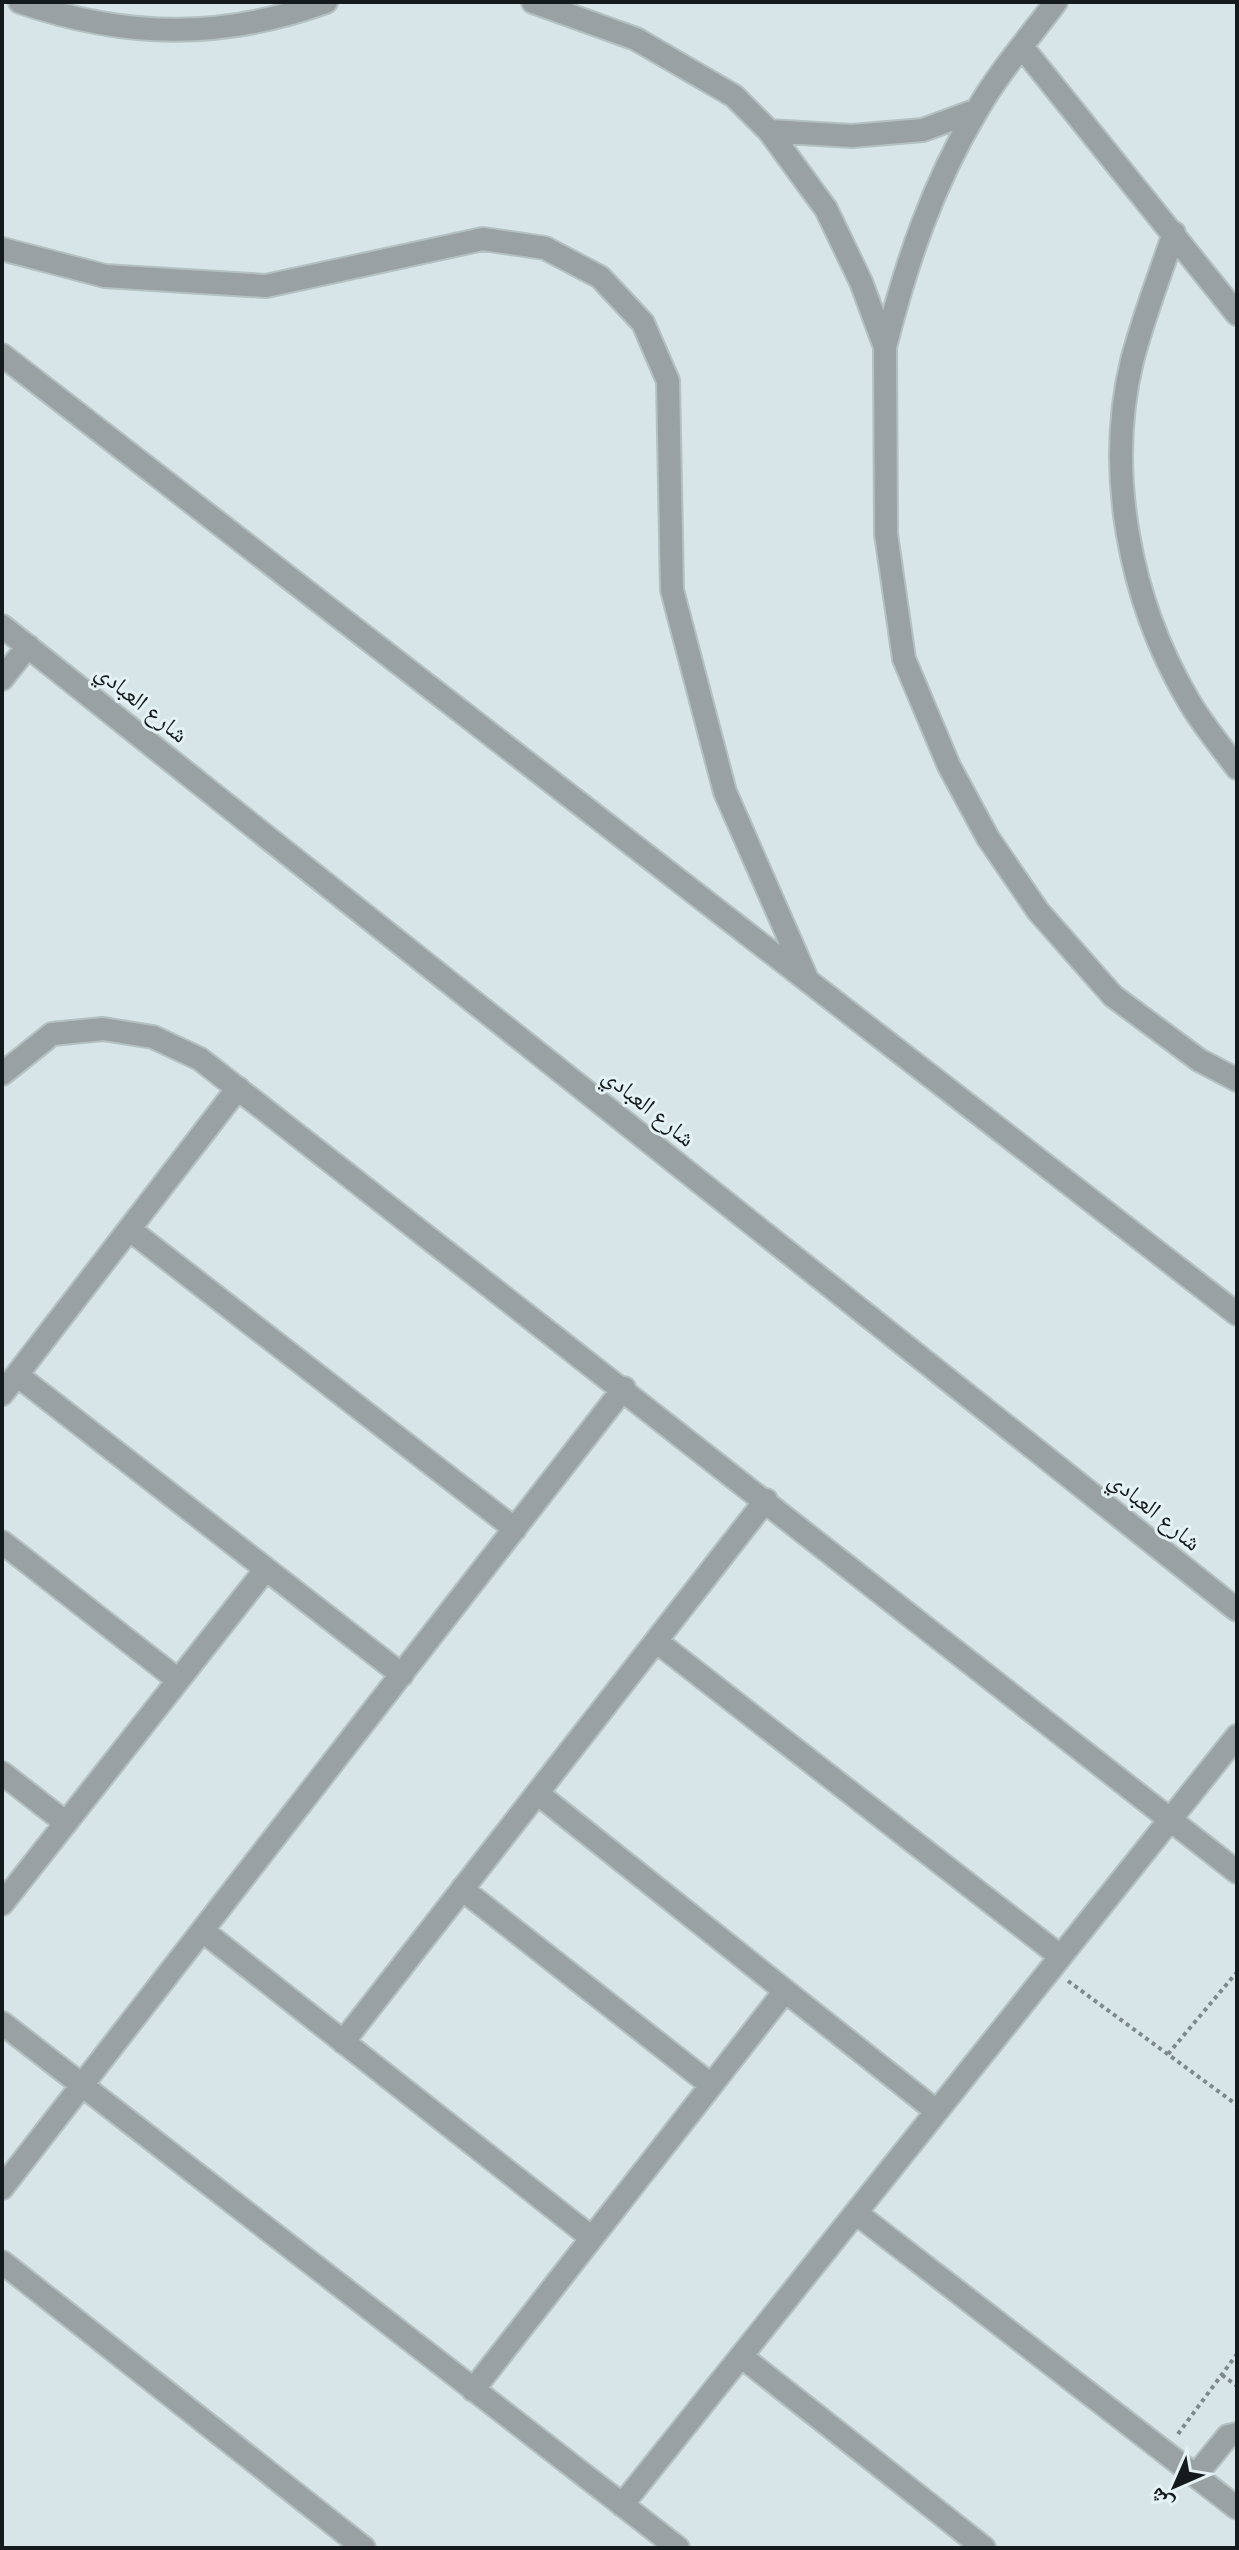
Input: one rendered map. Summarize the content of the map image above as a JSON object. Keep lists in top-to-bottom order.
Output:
{
  "streets": {
    "street": ["شارع العبادي"]
  },
  "north": "bottom left"
}
